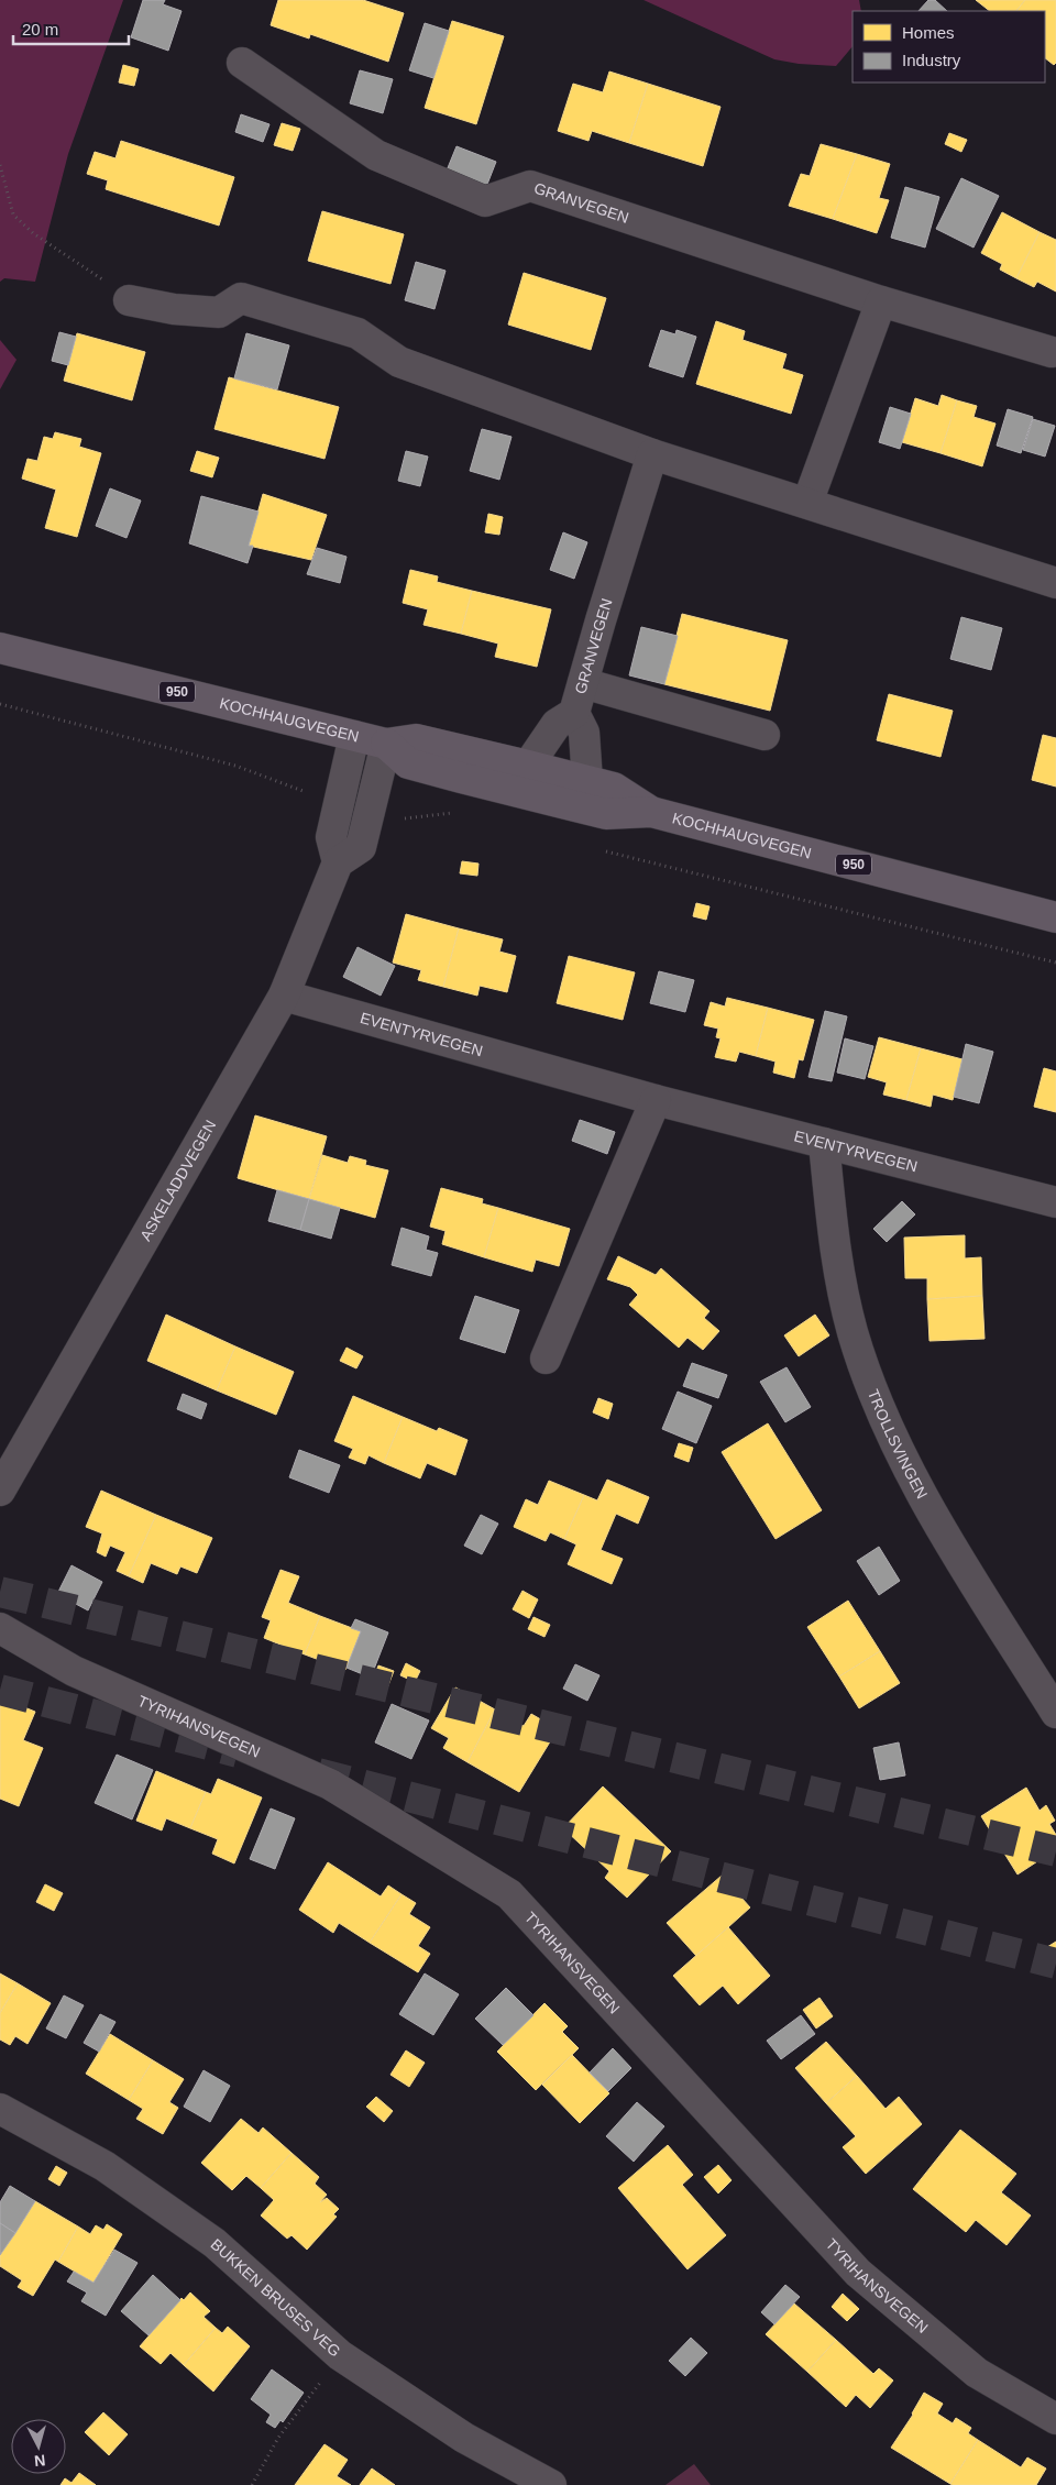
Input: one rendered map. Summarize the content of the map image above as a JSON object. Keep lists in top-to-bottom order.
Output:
{
  "streets": {
    "main road": ["950", "KOCHHAUGVEGEN"],
    "street": [
      "GRANVEGEN",
      "EVENTYRVEGEN",
      "ASKELADDVEGEN",
      "TROLLSVINGEN",
      "TYRIHANSVEGEN",
      "BUKKEN BRUSES VEG"
    ]
  },
  "crossings": [
    ["GRANVEGEN", "KOCHHAUGVEGEN"],
    ["EVENTYRVEGEN", "ASKELADDVEGEN"],
    ["EVENTYRVEGEN", "TROLLSVINGEN"]
  ],
  "legend": ["Homes", "Industry"],
  "scale_bar": "20 m",
  "north": "bottom"
}
